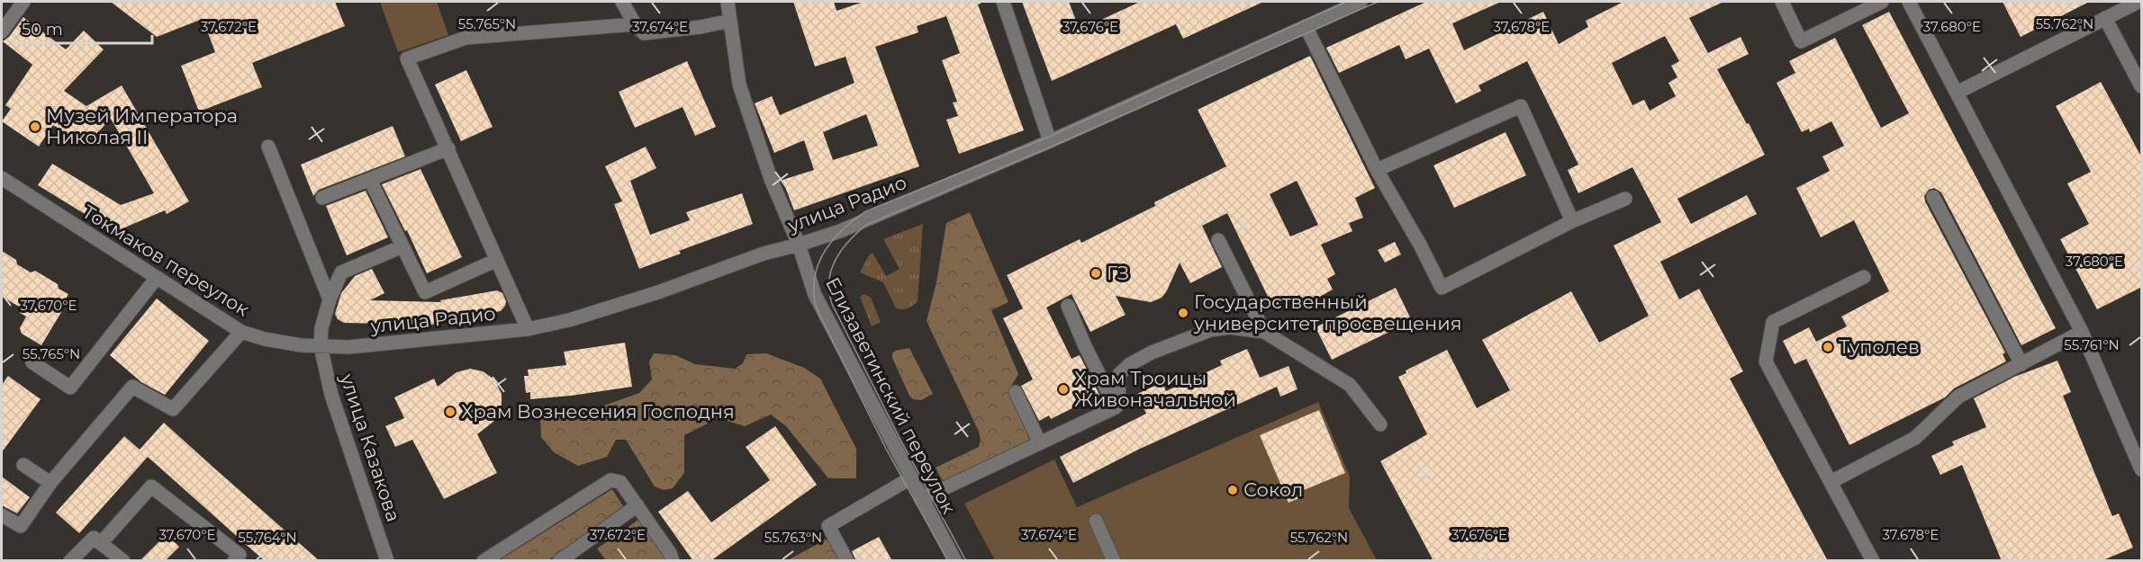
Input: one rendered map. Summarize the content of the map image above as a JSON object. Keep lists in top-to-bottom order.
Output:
{
  "streets": {
    "street": [
      "улица Радио",
      "Токмаков переулок",
      "Елизаветинский переулок",
      "улица Казакова"
    ]
  },
  "crossings": [
    ["улица Радио", "Токмаков переулок"],
    ["улица Радио", "Елизаветинский переулок"],
    ["улица Радио", "улица Казакова"],
    ["Токмаков переулок", "улица Казакова"]
  ],
  "places": [
    "Музей Императора Николая II",
    "ГЗ",
    "Государственный университет просвещения",
    "Туполев",
    "Храм Троицы Живоначальной",
    "Храм Вознесения Господня",
    "Сокол"
  ],
  "scale_bar": "50 m",
  "coordinates": [
    "55.765°N",
    "55.762°N",
    "37.672°E",
    "37.674°E",
    "37.676°E",
    "37.678°E",
    "37.680°E",
    "37.670°E",
    "55.761°N",
    "55.764°N",
    "55.763°N"
  ]
}
